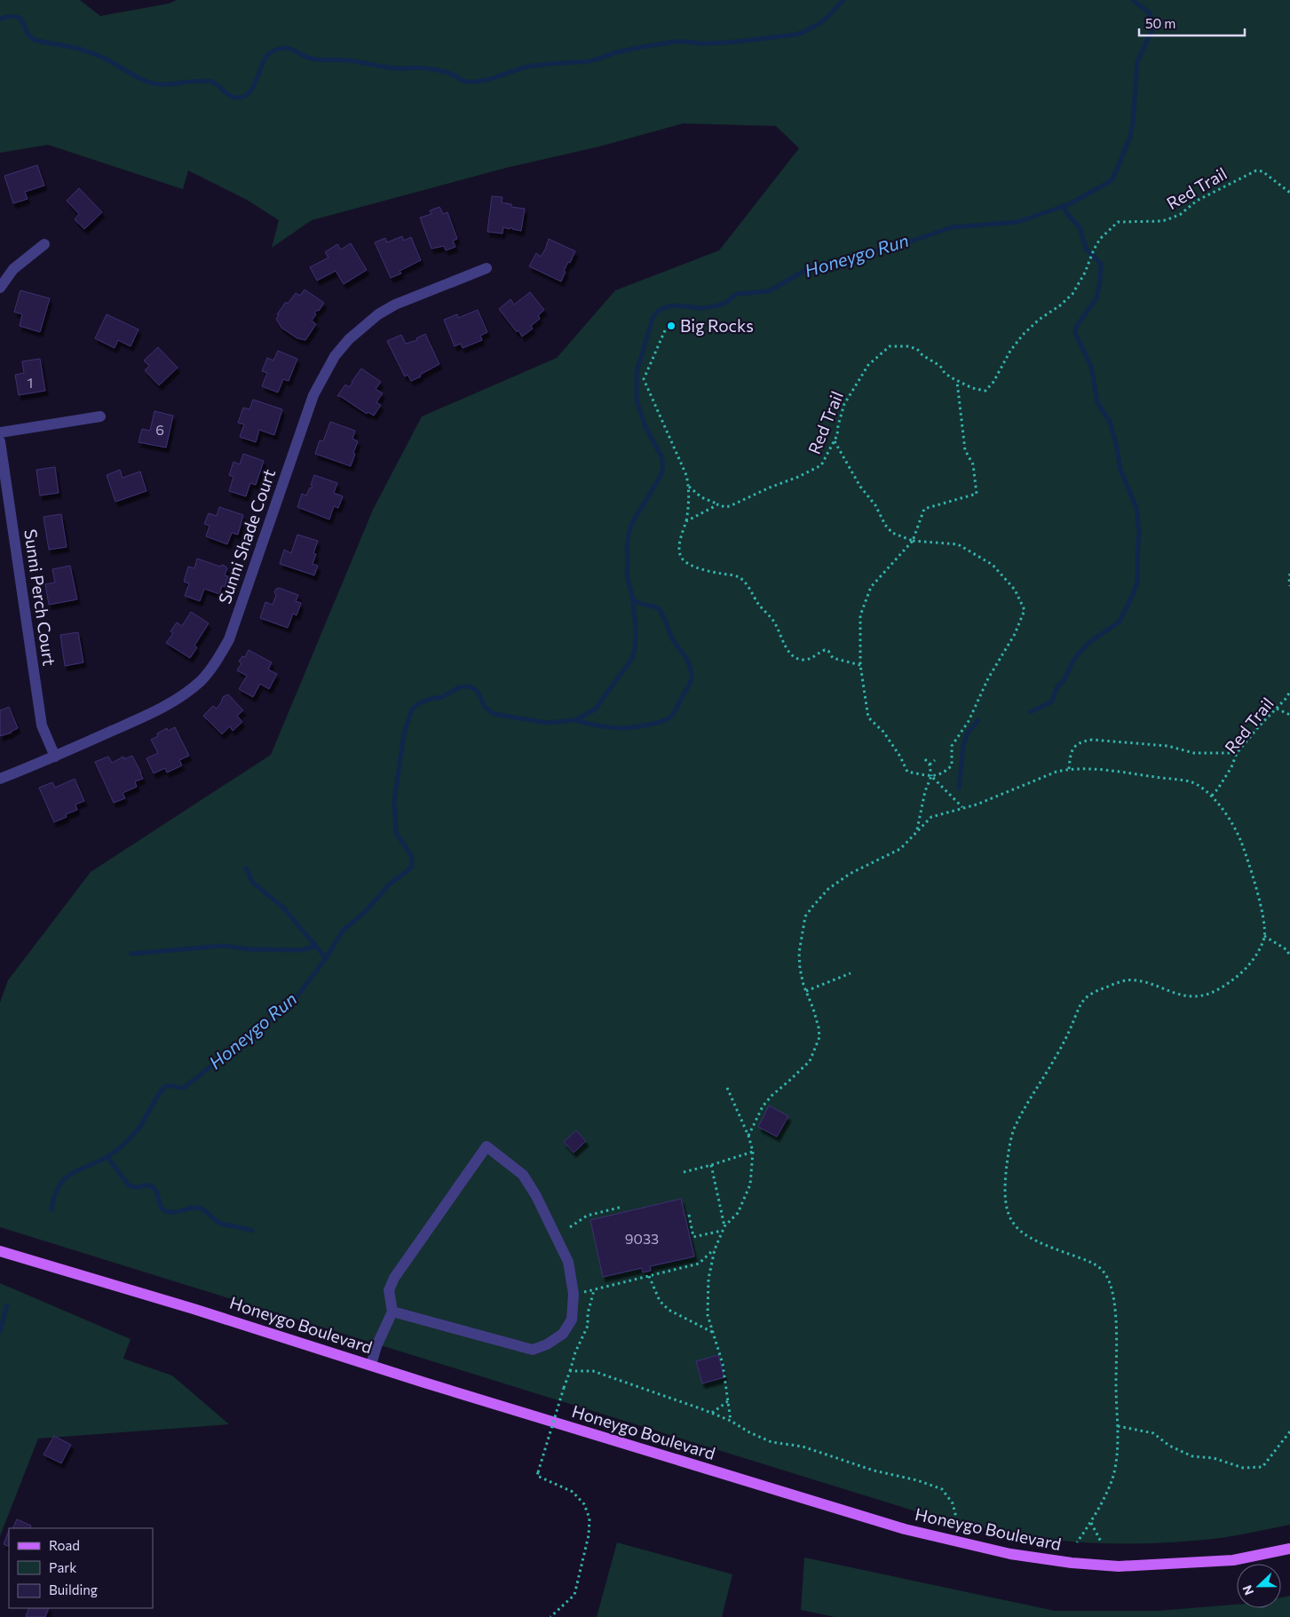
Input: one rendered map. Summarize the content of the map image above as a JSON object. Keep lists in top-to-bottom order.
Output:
{
  "streets": {
    "main road": ["Honeygo Boulevard"],
    "street": ["Sunni Shade Court", "Sunni Perch Court"],
    "path": ["Red Trail"]
  },
  "crossings": [
    ["Sunni Shade Court", "Sunni Perch Court"]
  ],
  "water": ["Honeygo Run"],
  "places": ["Big Rocks"],
  "house_numbers": ["1", "6", "9033"],
  "legend": ["Road", "Park", "Building"],
  "scale_bar": "50 m",
  "north": "left"
}
